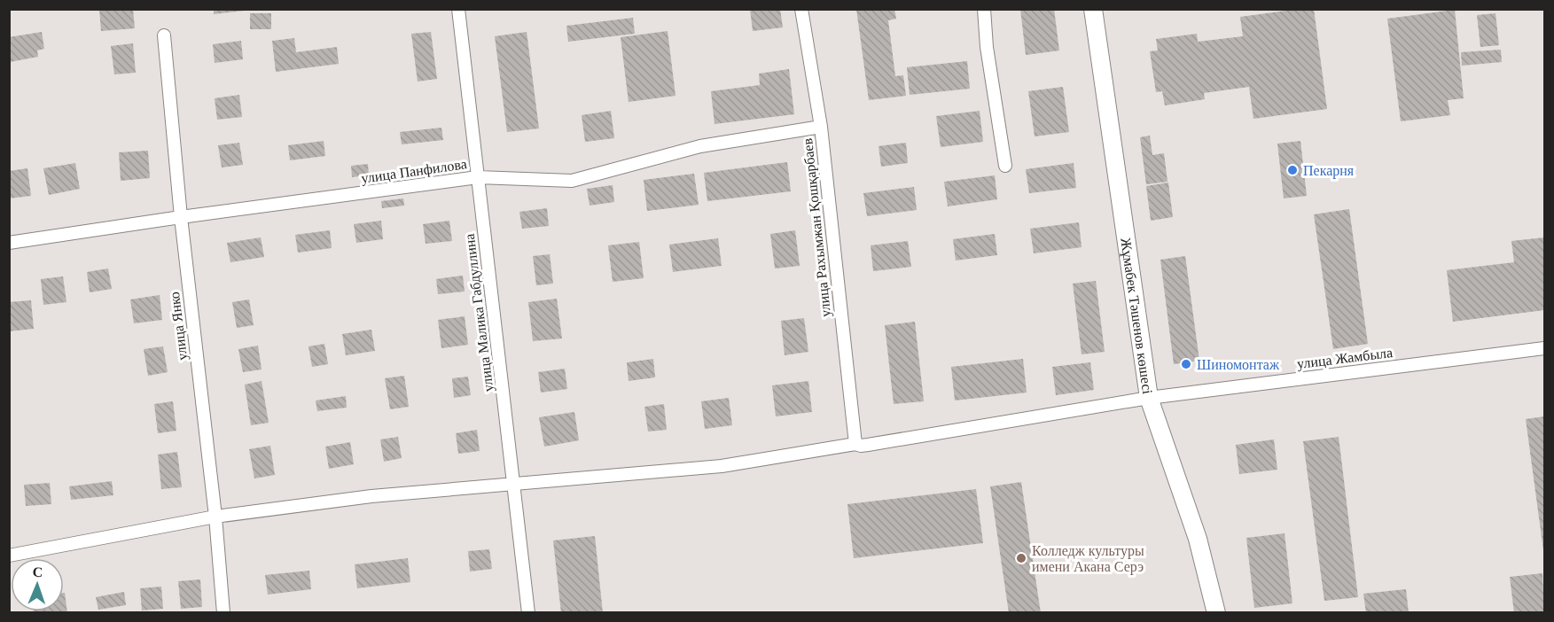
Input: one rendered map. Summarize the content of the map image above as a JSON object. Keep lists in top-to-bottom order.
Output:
{
  "streets": {
    "main road": ["Жұмабек Тәшенов көшесі"],
    "street": [
      "улица Панфилова",
      "улица Рахымжан Қошқарбаев",
      "улица Малика Габдуллина",
      "улица Янко",
      "улица Жамбыла"
    ]
  },
  "crossings": [
    ["улица Панфилова", "улица Рахымжан Қошқарбаев"],
    ["улица Панфилова", "улица Малика Габдуллина"],
    ["улица Панфилова", "улица Янко"],
    ["улица Рахымжан Қошқарбаев", "улица Жамбыла"],
    ["улица Малика Габдуллина", "улица Жамбыла"],
    ["Жұмабек Тәшенов көшесі", "улица Жамбыла"],
    ["улица Янко", "улица Жамбыла"]
  ],
  "places": ["Пекарня", "Шиномонтаж", "Колледж культуры имени Акана Серэ"],
  "north": "top"
}
